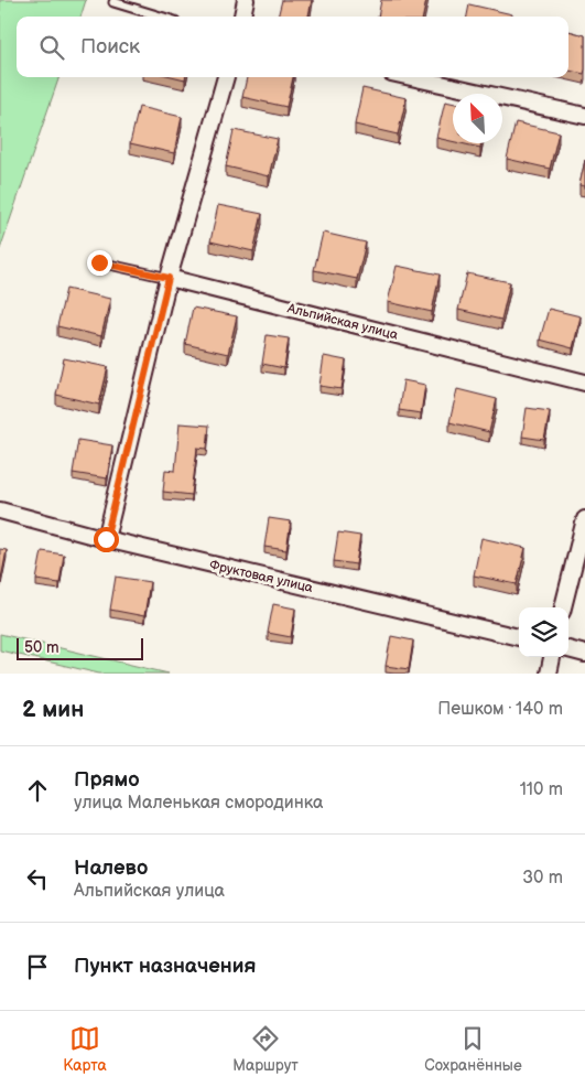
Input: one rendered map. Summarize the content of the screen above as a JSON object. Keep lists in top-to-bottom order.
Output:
{
  "streets": {
    "street": ["Альпийская улица", "Фруктовая улица"]
  },
  "scale_bar": "50 m",
  "north": "top left",
  "page": {
    "search": "Поиск",
    "scale": "50 m",
    "heading": ["2 мин", "Пешком · 140 m"],
    "list": [
      ["Прямо", "улица Маленькая смородинка", "110 m"],
      ["Налево", "Альпийская улица", "30 m"],
      "Пункт назначения"
    ],
    "nav": ["Карта", "Маршрут", "Сохранённые"]
  }
}
